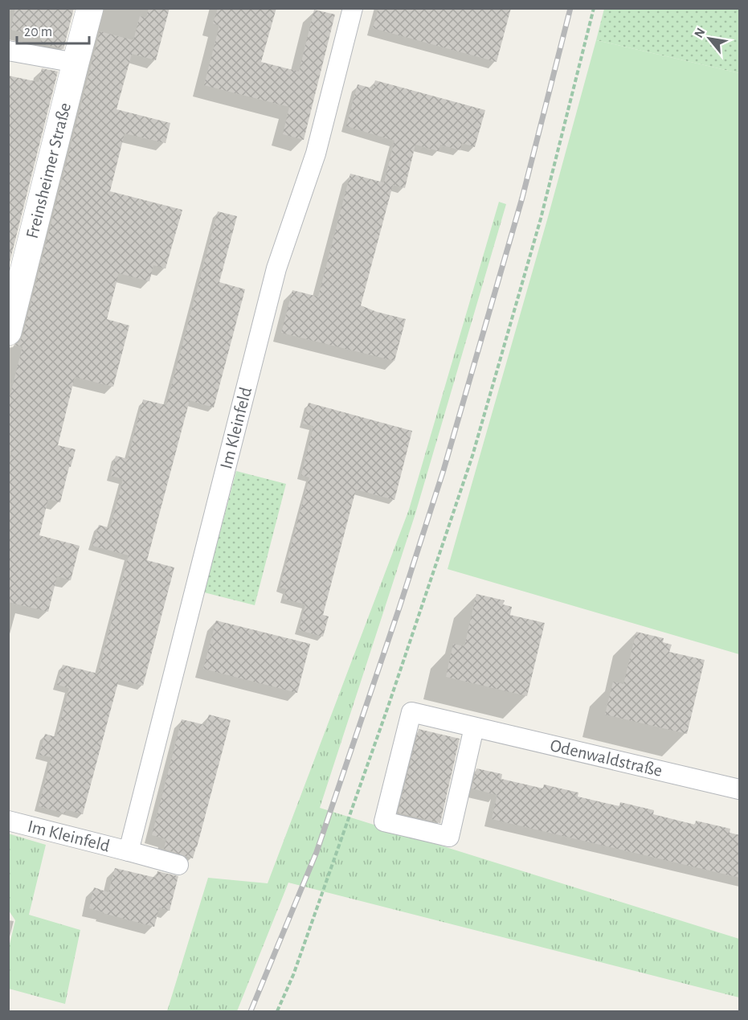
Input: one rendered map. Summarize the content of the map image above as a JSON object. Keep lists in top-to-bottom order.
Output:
{
  "streets": {
    "street": ["Freinsheimer Straße", "Im Kleinfeld", "Odenwaldstraße"]
  },
  "scale_bar": "20 m",
  "north": "top left"
}
